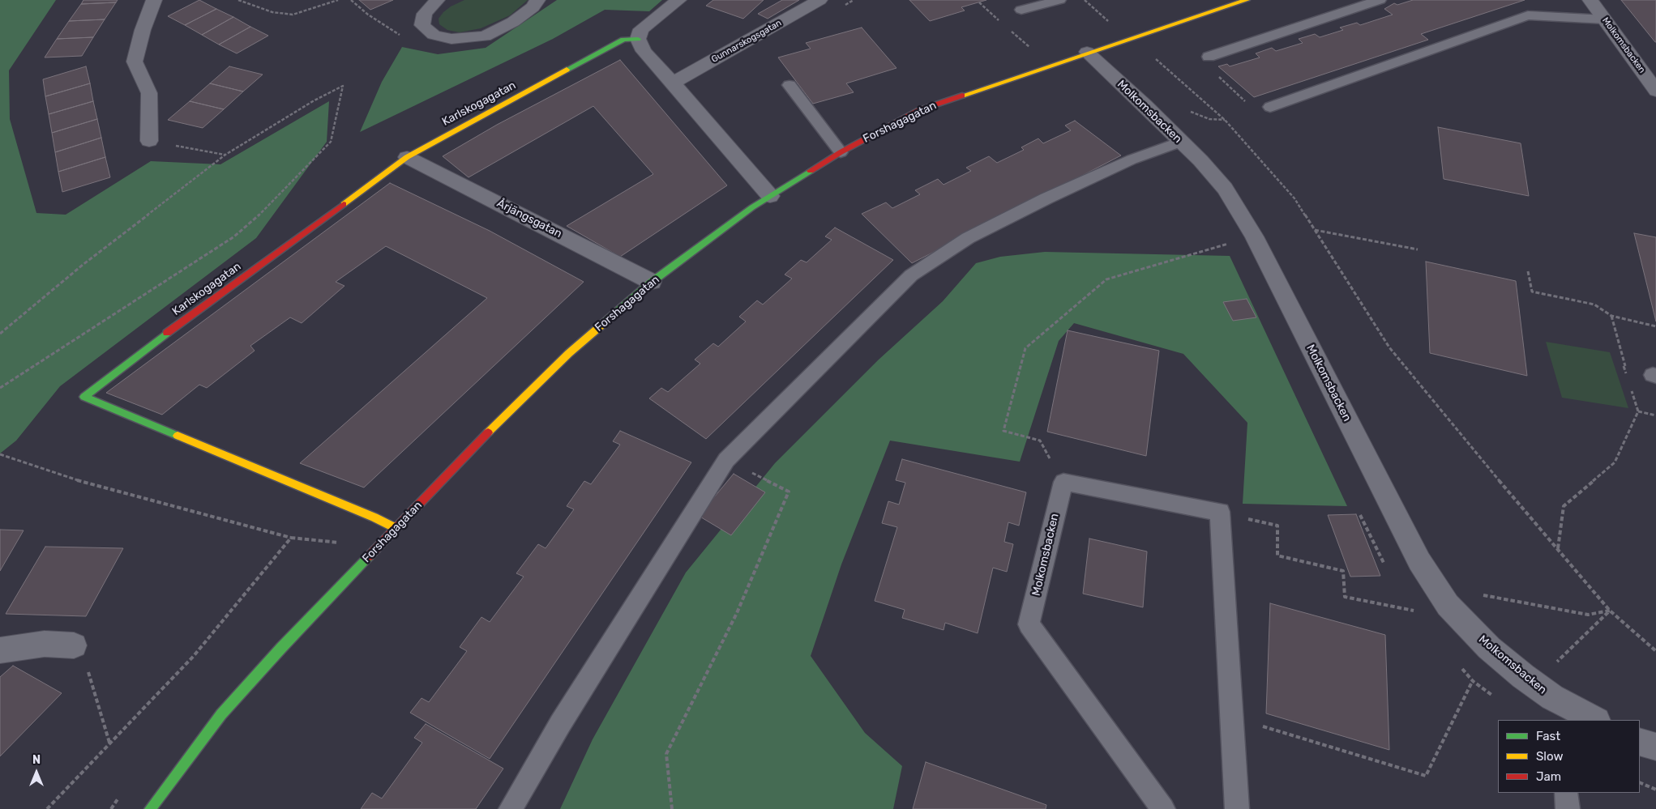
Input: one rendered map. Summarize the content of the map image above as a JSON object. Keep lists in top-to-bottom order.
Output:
{
  "streets": {
    "street": [
      "Gunnarskogsgatan",
      "Molkomsbacken",
      "Karlskogagatan",
      "Forshagagatan",
      "Årjängsgatan"
    ]
  },
  "crossings": [
    ["Molkomsbacken", "Forshagagatan"],
    ["Karlskogagatan", "Forshagagatan"],
    ["Karlskogagatan", "Årjängsgatan"],
    ["Forshagagatan", "Årjängsgatan"]
  ],
  "legend": ["Fast", "Slow", "Jam"],
  "north": "top"
}
